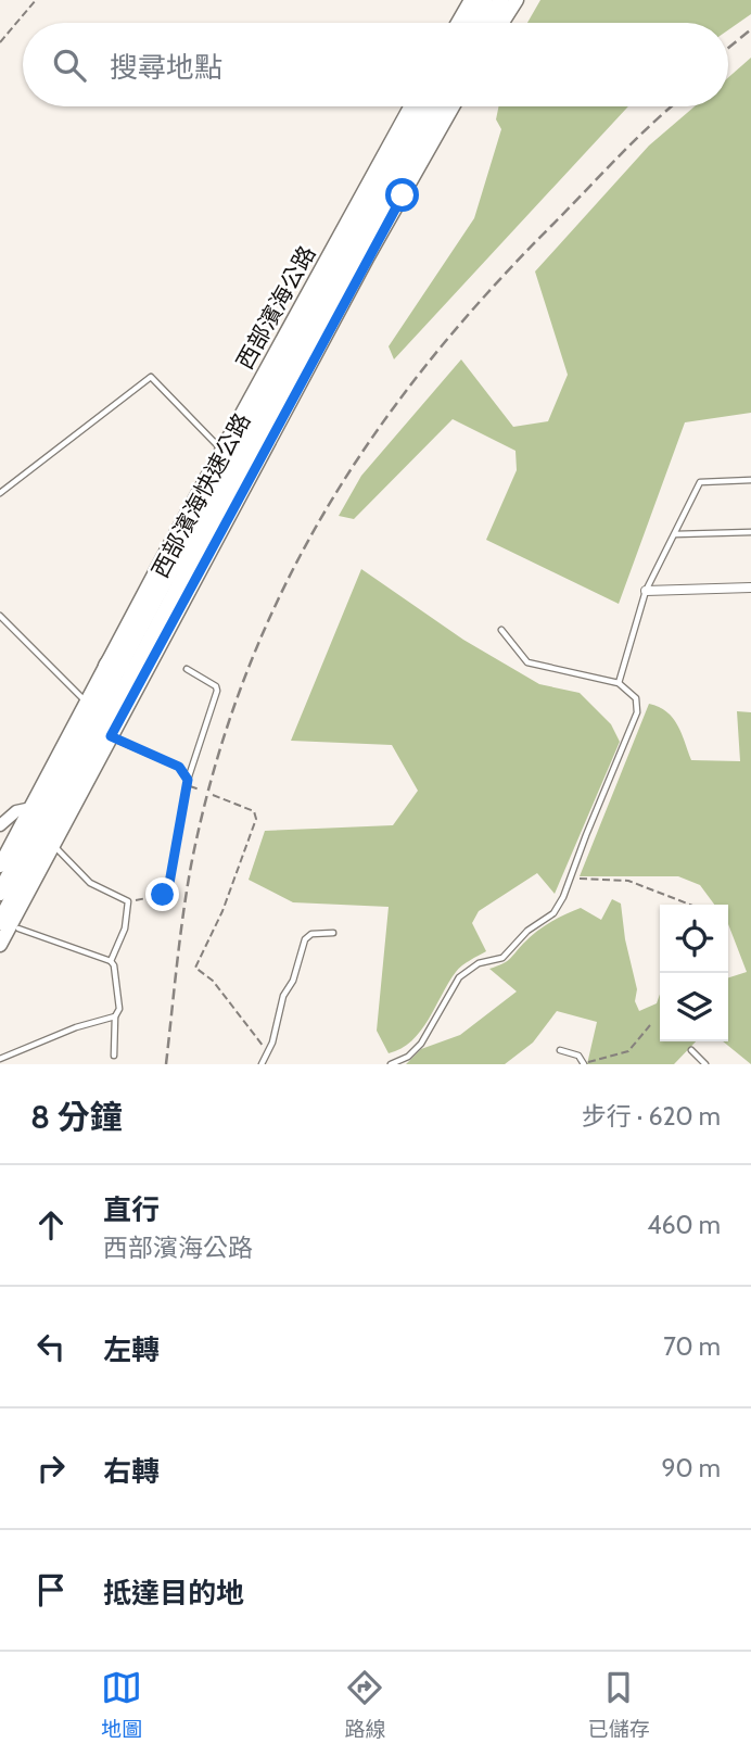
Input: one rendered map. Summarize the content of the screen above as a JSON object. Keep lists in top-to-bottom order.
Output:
{
  "streets": {
    "highway": ["西部濱海快速公路"],
    "main road": ["西部濱海公路"]
  },
  "page": {
    "search": "搜尋地點",
    "heading": ["8 分鐘", "步行 · 620 m"],
    "list": [
      ["直行", "西部濱海公路", "460 m"],
      ["左轉", "70 m"],
      ["右轉", "90 m"],
      "抵達目的地"
    ],
    "nav": ["地圖", "路線", "已儲存"]
  }
}
